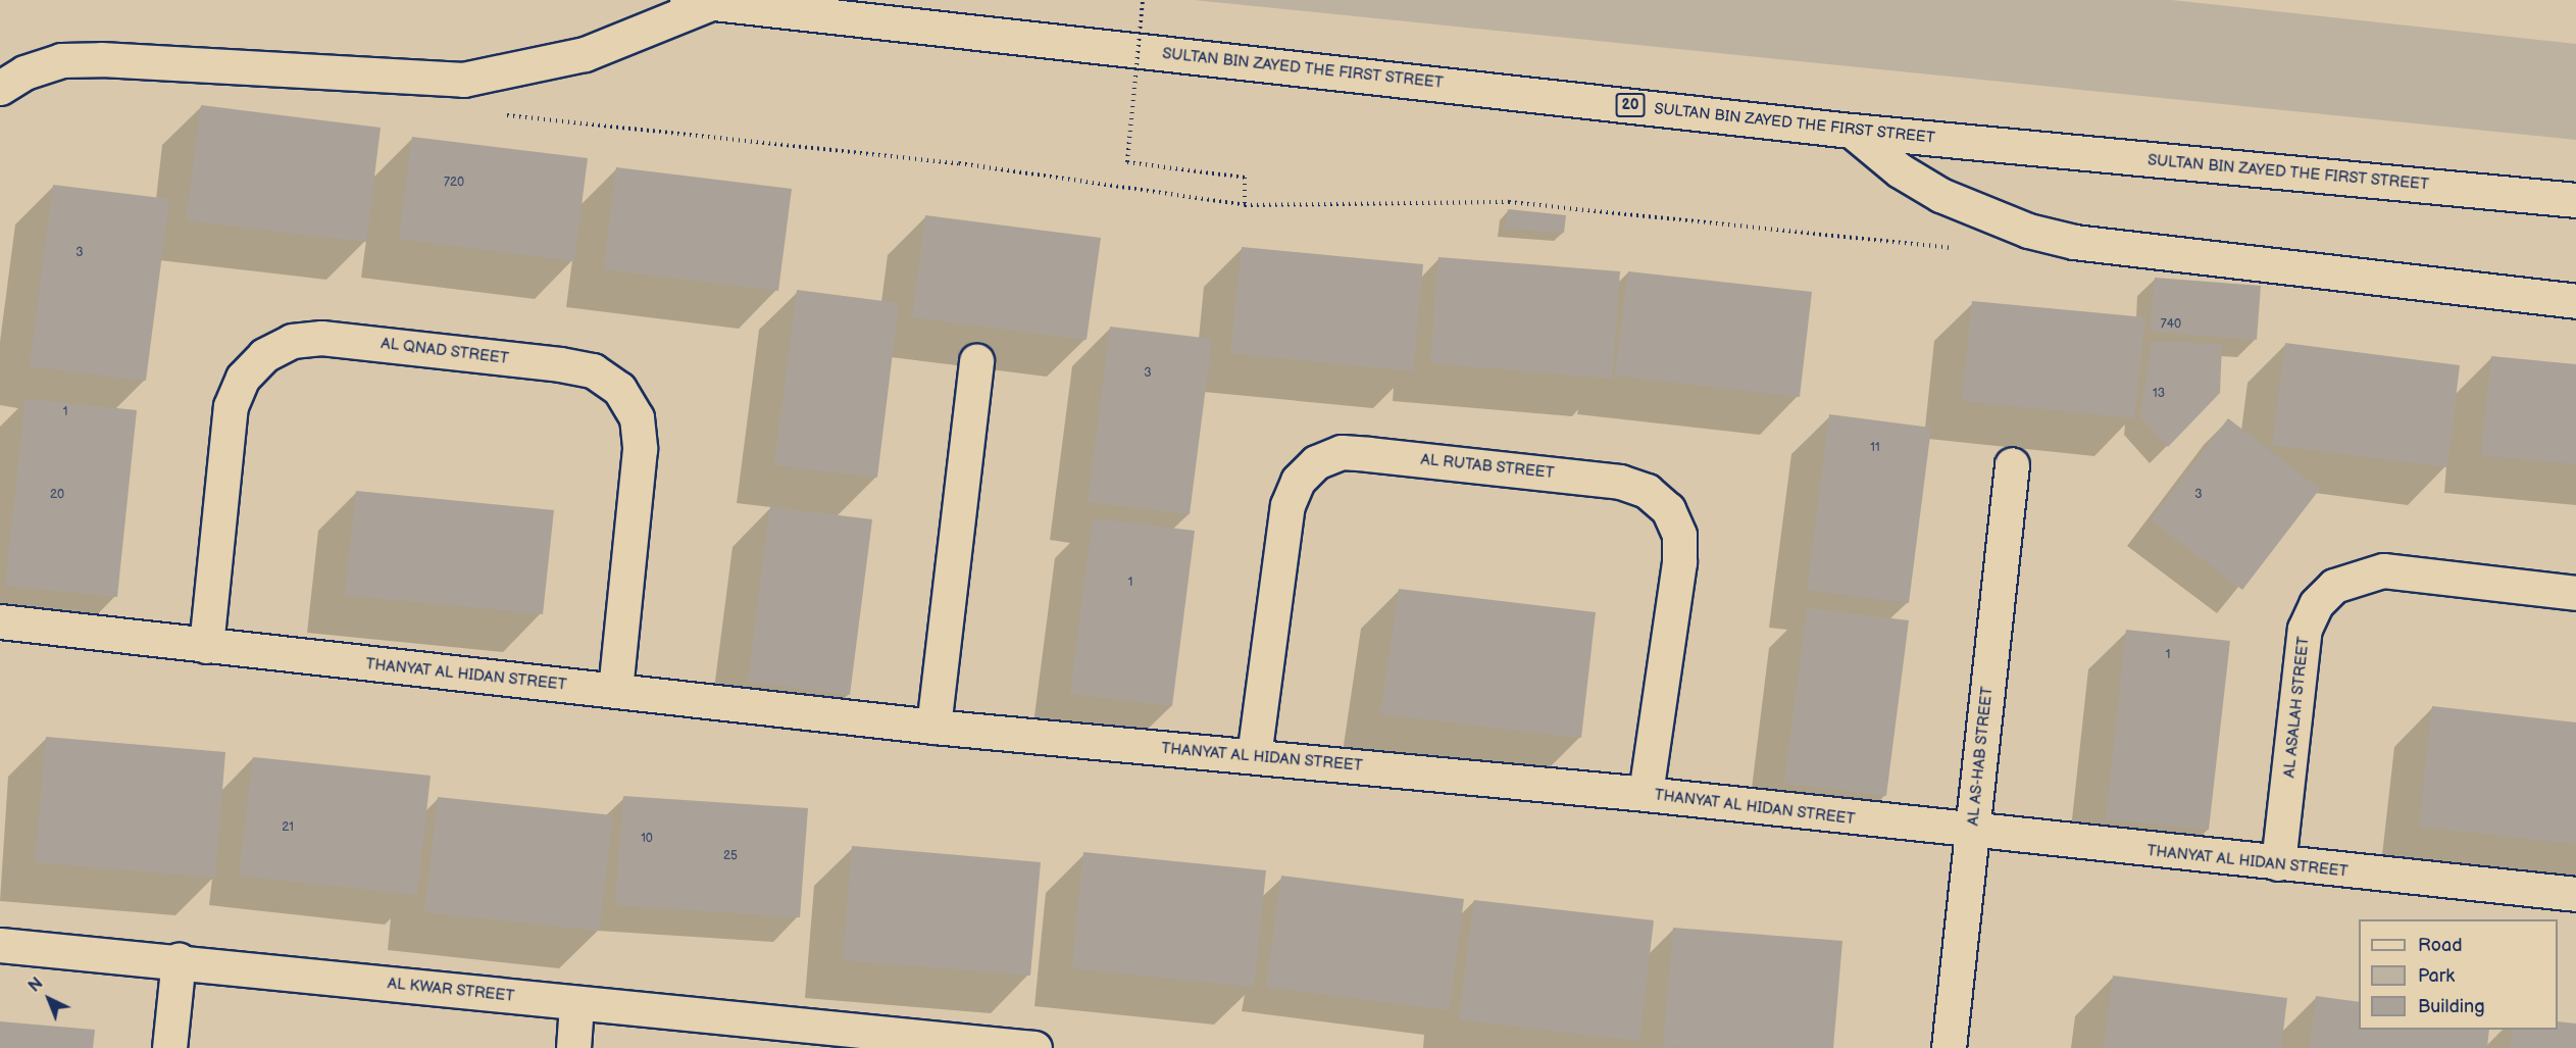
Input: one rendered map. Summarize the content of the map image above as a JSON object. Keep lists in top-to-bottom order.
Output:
{
  "streets": {
    "street": [
      "SULTAN BIN ZAYED THE FIRST STREET",
      "20",
      "AL QNAD STREET",
      "AL RUTAB STREET",
      "THANYAT AL HIDAN STREET",
      "AL ASALAH STREET",
      "AL AS-HAB STREET",
      "AL KWAR STREET"
    ]
  },
  "crossings": [
    ["AL QNAD STREET", "THANYAT AL HIDAN STREET"],
    ["AL RUTAB STREET", "THANYAT AL HIDAN STREET"],
    ["THANYAT AL HIDAN STREET", "AL ASALAH STREET"],
    ["THANYAT AL HIDAN STREET", "AL AS-HAB STREET"]
  ],
  "house_numbers": [
    "720",
    "3",
    "740",
    "3",
    "13",
    "1",
    "11",
    "20",
    "3",
    "1",
    "1",
    "21",
    "10",
    "25"
  ],
  "legend": ["Road", "Park", "Building"],
  "north": "top left"
}
